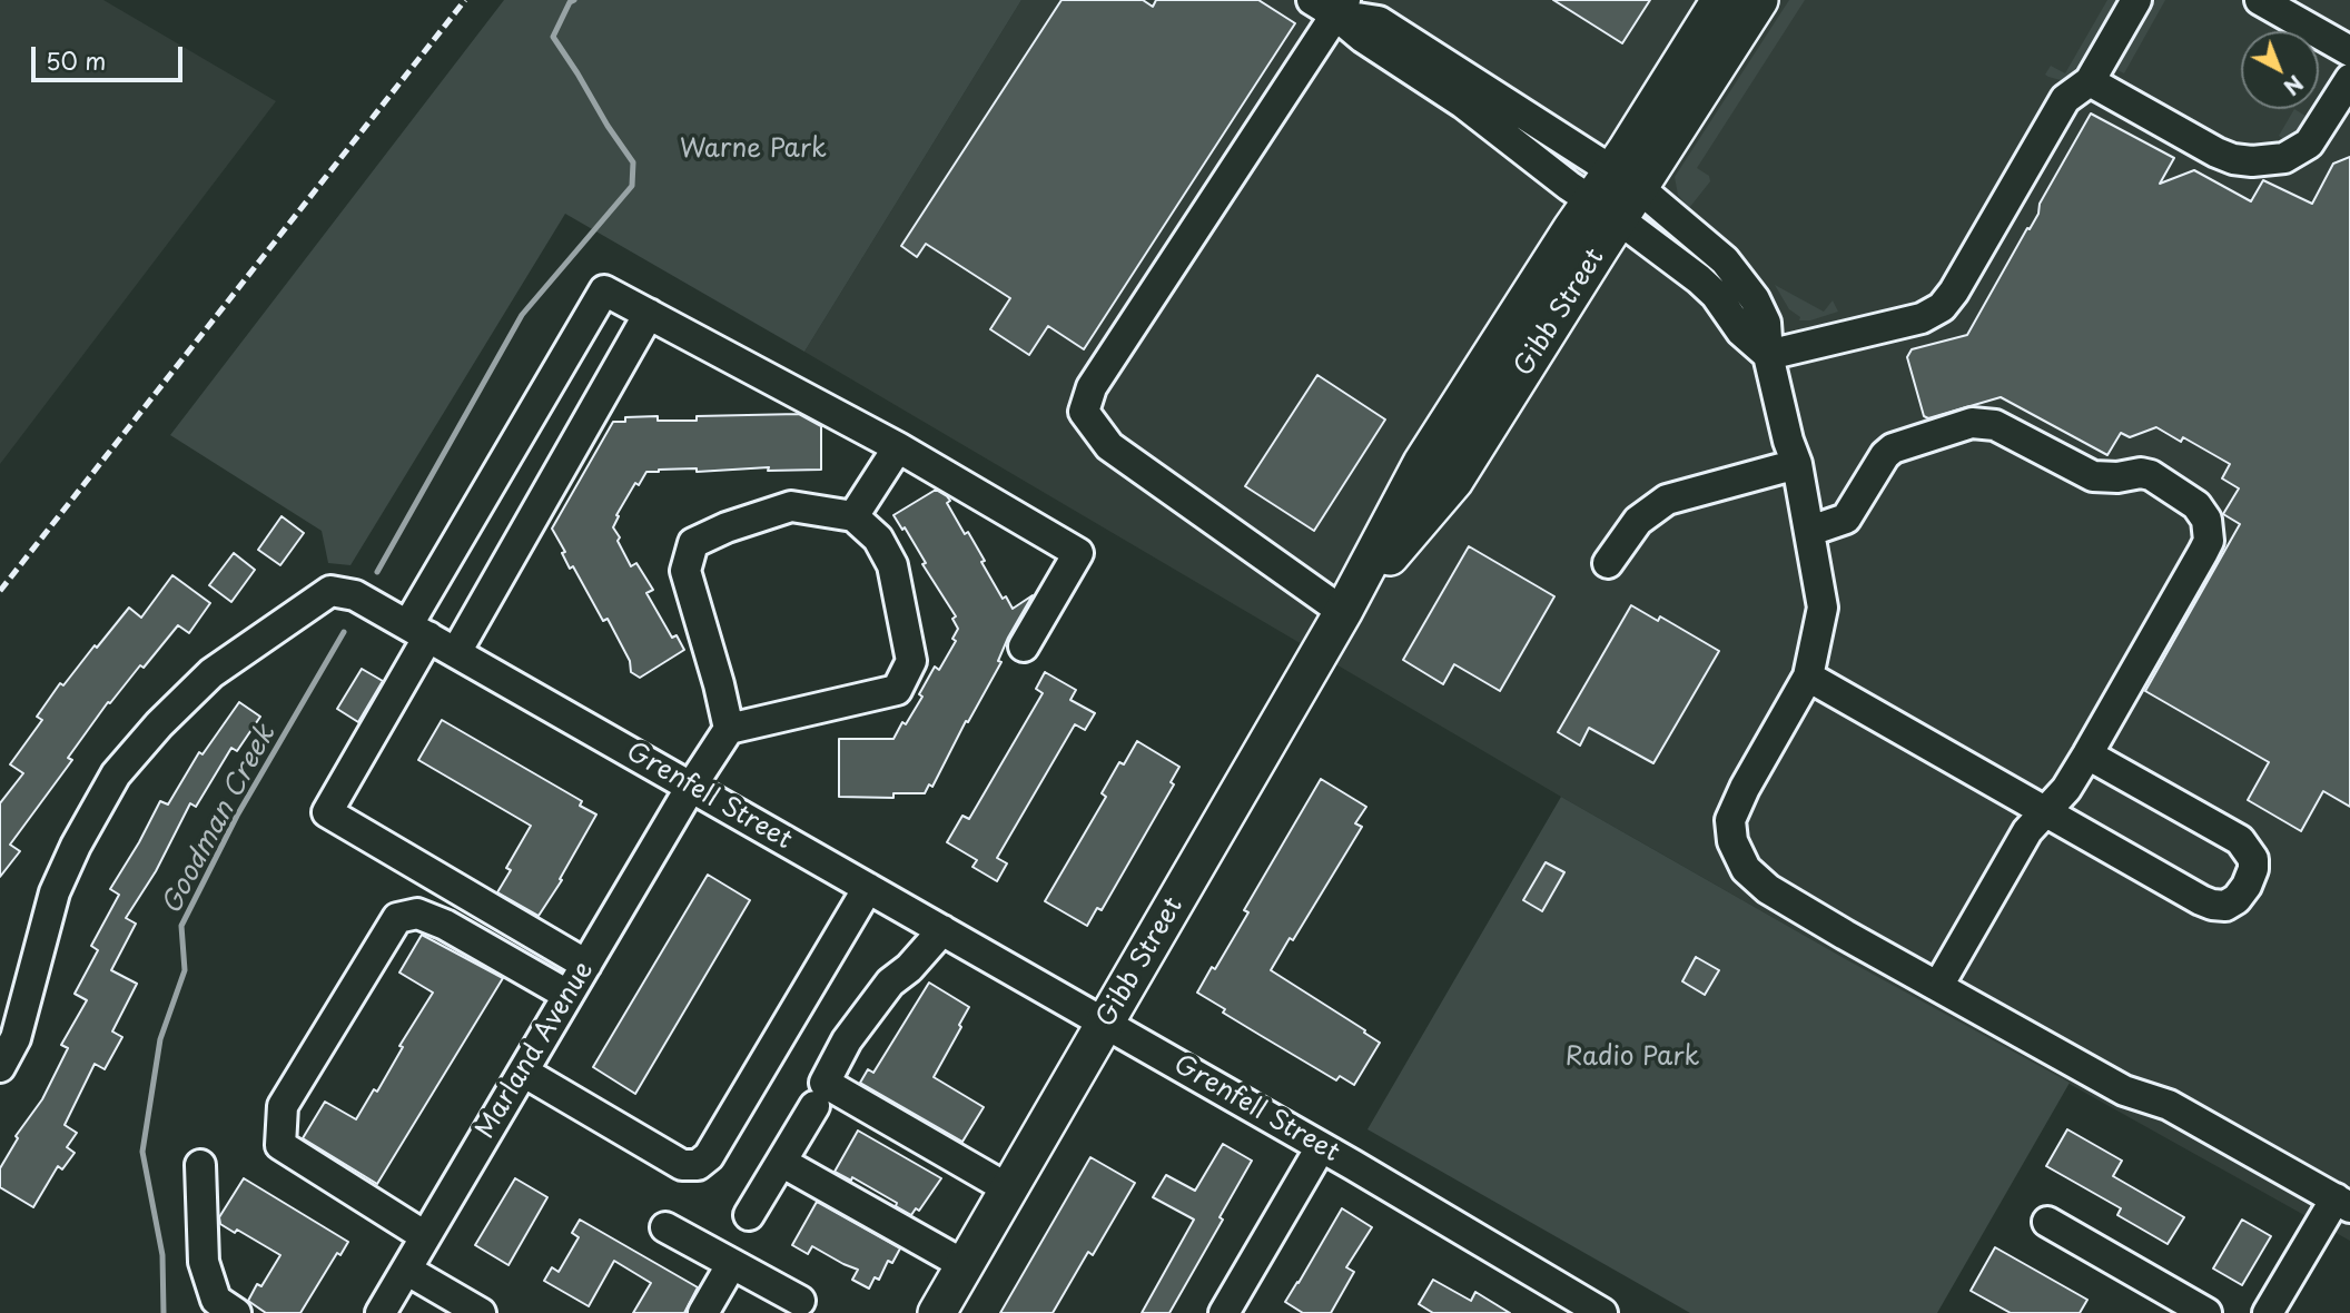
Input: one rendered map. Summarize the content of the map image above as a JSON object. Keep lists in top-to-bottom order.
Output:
{
  "streets": {
    "main road": ["Gibb Street"],
    "street": ["Grenfell Street", "Marland Avenue"]
  },
  "crossings": [
    ["Gibb Street", "Grenfell Street"],
    ["Grenfell Street", "Marland Avenue"]
  ],
  "water": ["Goodman Creek"],
  "parks": ["Warne Park", "Radio Park"],
  "scale_bar": "50 m",
  "north": "bottom right"
}
